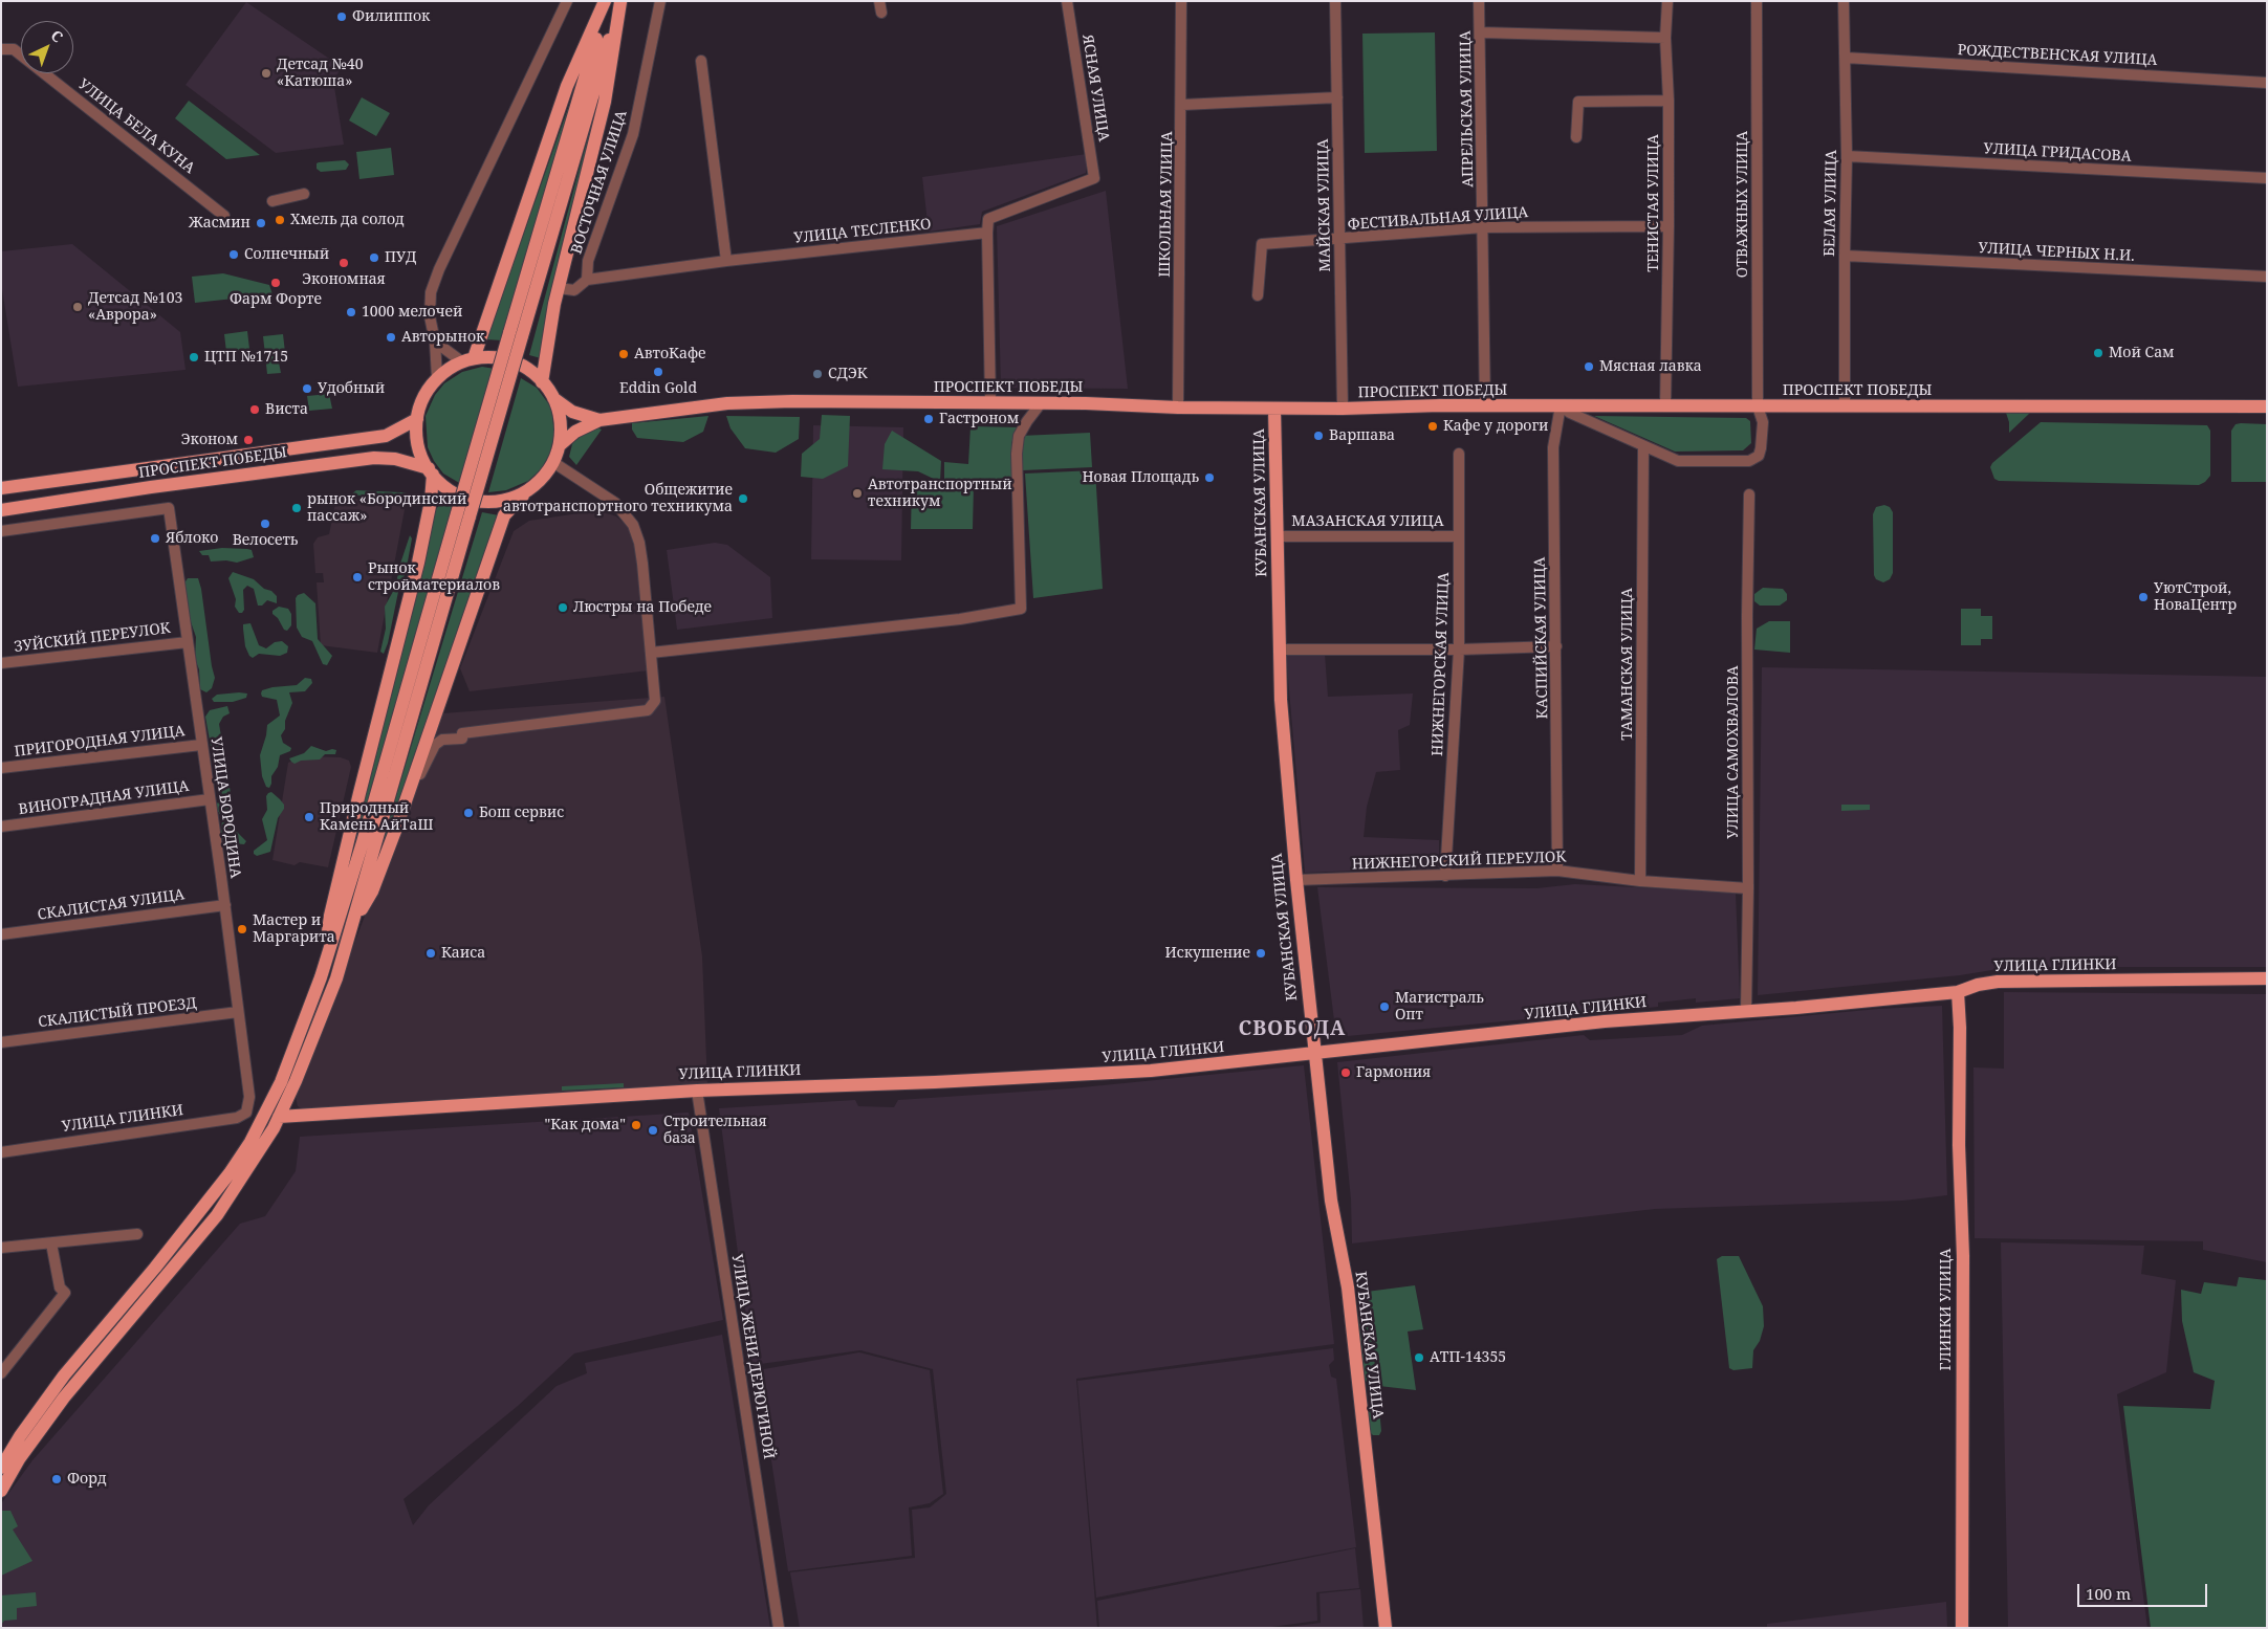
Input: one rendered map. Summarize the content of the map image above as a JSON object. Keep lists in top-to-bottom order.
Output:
{
  "streets": {
    "main road": [
      "ПРОСПЕКТ ПОБЕДЫ",
      "КУБАНСКАЯ УЛИЦА",
      "УЛИЦА ГЛИНКИ",
      "ГЛИНКИ УЛИЦА"
    ],
    "street": [
      "РОЖДЕСТВЕНСКАЯ УЛИЦА",
      "ЯСНАЯ УЛИЦА",
      "АПРЕЛЬСКАЯ УЛИЦА",
      "УЛИЦА БЕЛА КУНА",
      "УЛИЦА ГРИДАСОВА",
      "ВОСТОЧНАЯ УЛИЦА",
      "ТЕНИСТАЯ УЛИЦА",
      "БЕЛАЯ УЛИЦА",
      "ШКОЛЬНАЯ УЛИЦА",
      "ОТВАЖНЫХ УЛИЦА",
      "МАЙСКАЯ УЛИЦА",
      "ФЕСТИВАЛЬНАЯ УЛИЦА",
      "УЛИЦА ТЕСЛЕНКО",
      "УЛИЦА ЧЕРНЫХ Н.И.",
      "МАЗАНСКАЯ УЛИЦА",
      "ЗУЙСКИЙ ПЕРЕУЛОК",
      "КАСПИЙСКАЯ УЛИЦА",
      "НИЖНЕГОРСКАЯ УЛИЦА",
      "ТАМАНСКАЯ УЛИЦА",
      "ПРИГОРОДНАЯ УЛИЦА",
      "УЛИЦА САМОХВАЛОВА",
      "ВИНОГРАДНАЯ УЛИЦА",
      "УЛИЦА БОРОДИНА",
      "НИЖНЕГОРСКИЙ ПЕРЕУЛОК",
      "СКАЛИСТАЯ УЛИЦА",
      "СКАЛИСТЫЙ ПРОЕЗД",
      "УЛИЦА ЖЕНИ ДЕРЮГИНОЙ"
    ]
  },
  "crossings": [
    ["РОЖДЕСТВЕНСКАЯ УЛИЦА", "БЕЛАЯ УЛИЦА"],
    ["ЯСНАЯ УЛИЦА", "УЛИЦА ТЕСЛЕНКО"],
    ["АПРЕЛЬСКАЯ УЛИЦА", "ФЕСТИВАЛЬНАЯ УЛИЦА"],
    ["АПРЕЛЬСКАЯ УЛИЦА", "ПРОСПЕКТ ПОБЕДЫ"],
    ["УЛИЦА ГРИДАСОВА", "БЕЛАЯ УЛИЦА"],
    ["ВОСТОЧНАЯ УЛИЦА", "УЛИЦА ТЕСЛЕНКО"],
    ["ТЕНИСТАЯ УЛИЦА", "ФЕСТИВАЛЬНАЯ УЛИЦА"],
    ["ТЕНИСТАЯ УЛИЦА", "ПРОСПЕКТ ПОБЕДЫ"],
    ["БЕЛАЯ УЛИЦА", "УЛИЦА ЧЕРНЫХ Н.И."],
    ["БЕЛАЯ УЛИЦА", "ПРОСПЕКТ ПОБЕДЫ"],
    ["ШКОЛЬНАЯ УЛИЦА", "ПРОСПЕКТ ПОБЕДЫ"],
    ["ОТВАЖНЫХ УЛИЦА", "ПРОСПЕКТ ПОБЕДЫ"],
    ["ОТВАЖНЫХ УЛИЦА", "ТАМАНСКАЯ УЛИЦА"],
    ["МАЙСКАЯ УЛИЦА", "ФЕСТИВАЛЬНАЯ УЛИЦА"],
    ["МАЙСКАЯ УЛИЦА", "ПРОСПЕКТ ПОБЕДЫ"],
    ["ПРОСПЕКТ ПОБЕДЫ", "КУБАНСКАЯ УЛИЦА"],
    ["ПРОСПЕКТ ПОБЕДЫ", "КАСПИЙСКАЯ УЛИЦА"],
    ["КУБАНСКАЯ УЛИЦА", "МАЗАНСКАЯ УЛИЦА"],
    ["КУБАНСКАЯ УЛИЦА", "НИЖНЕГОРСКИЙ ПЕРЕУЛОК"],
    ["КУБАНСКАЯ УЛИЦА", "УЛИЦА ГЛИНКИ"],
    ["МАЗАНСКАЯ УЛИЦА", "НИЖНЕГОРСКАЯ УЛИЦА"],
    ["ЗУЙСКИЙ ПЕРЕУЛОК", "УЛИЦА БОРОДИНА"],
    ["КАСПИЙСКАЯ УЛИЦА", "НИЖНЕГОРСКИЙ ПЕРЕУЛОК"],
    ["НИЖНЕГОРСКАЯ УЛИЦА", "НИЖНЕГОРСКИЙ ПЕРЕУЛОК"],
    ["ТАМАНСКАЯ УЛИЦА", "НИЖНЕГОРСКИЙ ПЕРЕУЛОК"],
    ["ПРИГОРОДНАЯ УЛИЦА", "УЛИЦА БОРОДИНА"],
    ["УЛИЦА САМОХВАЛОВА", "НИЖНЕГОРСКИЙ ПЕРЕУЛОК"],
    ["УЛИЦА САМОХВАЛОВА", "УЛИЦА ГЛИНКИ"],
    ["ВИНОГРАДНАЯ УЛИЦА", "УЛИЦА БОРОДИНА"],
    ["УЛИЦА БОРОДИНА", "СКАЛИСТАЯ УЛИЦА"],
    ["УЛИЦА БОРОДИНА", "УЛИЦА ГЛИНКИ"],
    ["УЛИЦА БОРОДИНА", "СКАЛИСТЫЙ ПРОЕЗД"],
    ["УЛИЦА ГЛИНКИ", "ГЛИНКИ УЛИЦА"],
    ["УЛИЦА ГЛИНКИ", "УЛИЦА ЖЕНИ ДЕРЮГИНОЙ"]
  ],
  "districts": ["СВОБОДА"],
  "places": [
    "Филиппок",
    "Детсад №40 «Катюша»",
    "Хмель да солод",
    "Жасмин",
    "Солнечный",
    "ПУД",
    "Экономная",
    "Фарм Форте",
    "Детсад №103 «Аврора»",
    "1000 мелочей",
    "Авторынок",
    "Мой Сам",
    "АвтоКафе",
    "ЦТП №1715",
    "Мясная лавка",
    "Eddin Gold",
    "СДЭК",
    "Удобный",
    "Виста",
    "Гастроном",
    "Кафе у дороги",
    "Варшава",
    "Эконом",
    "Новая Площадь",
    "Автотранспортный техникум",
    "Общежитие автотранспортного техникума",
    "рынок «Бородинский пассаж»",
    "Велосеть",
    "Яблоко",
    "Рынок стройматериалов",
    "УютСтрой, НоваЦентр",
    "Люстры на Победе",
    "Бош сервис",
    "Природный Камень АйТаШ",
    "Мастер и Маргарита",
    "Каиса",
    "Искушение",
    "Магистраль Опт",
    "Гармония",
    "\"Как дома\"",
    "Строительная база",
    "АТП-14355",
    "Форд"
  ],
  "scale_bar": "100 m",
  "north": "top right"
}
